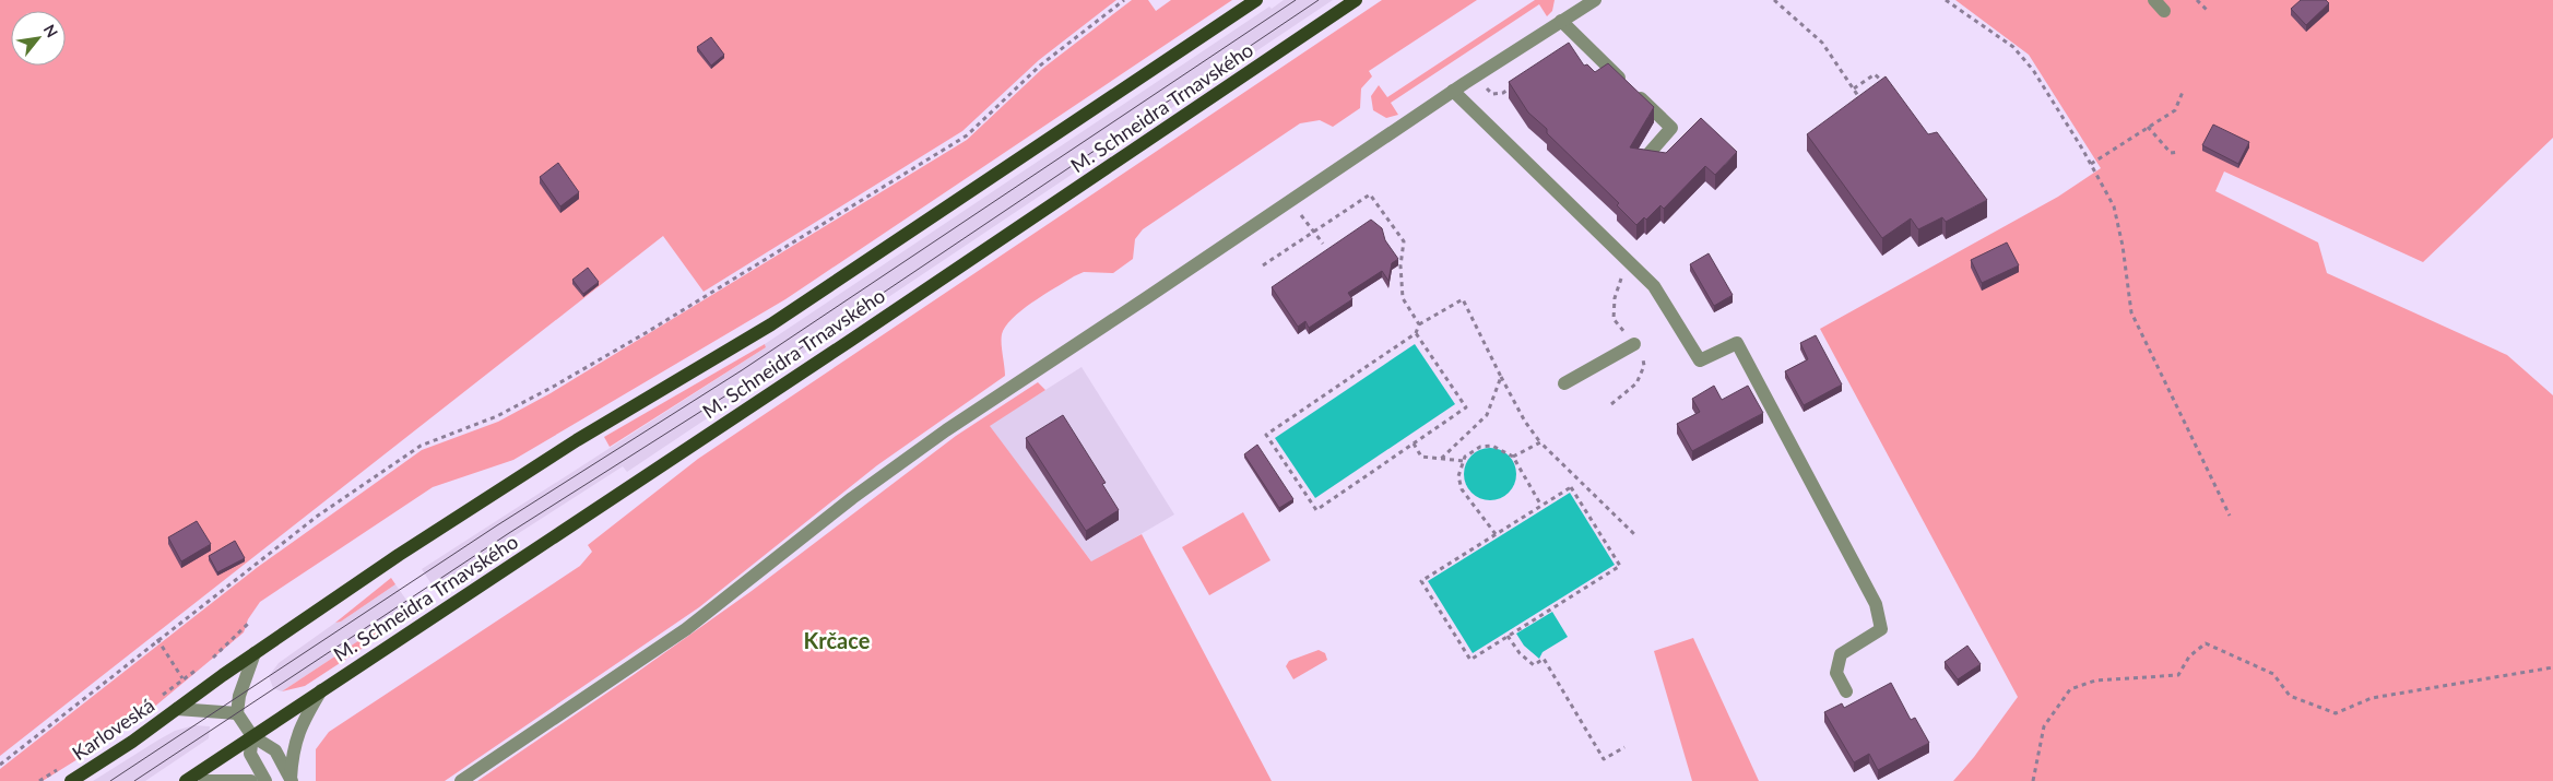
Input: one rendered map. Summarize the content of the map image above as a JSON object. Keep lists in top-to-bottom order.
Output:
{
  "streets": {
    "main road": ["M. Schneidra Trnavského", "Karloveská"]
  },
  "crossings": [
    ["M. Schneidra Trnavského", "Karloveská"]
  ],
  "districts": ["Krčace"],
  "north": "top right"
}
